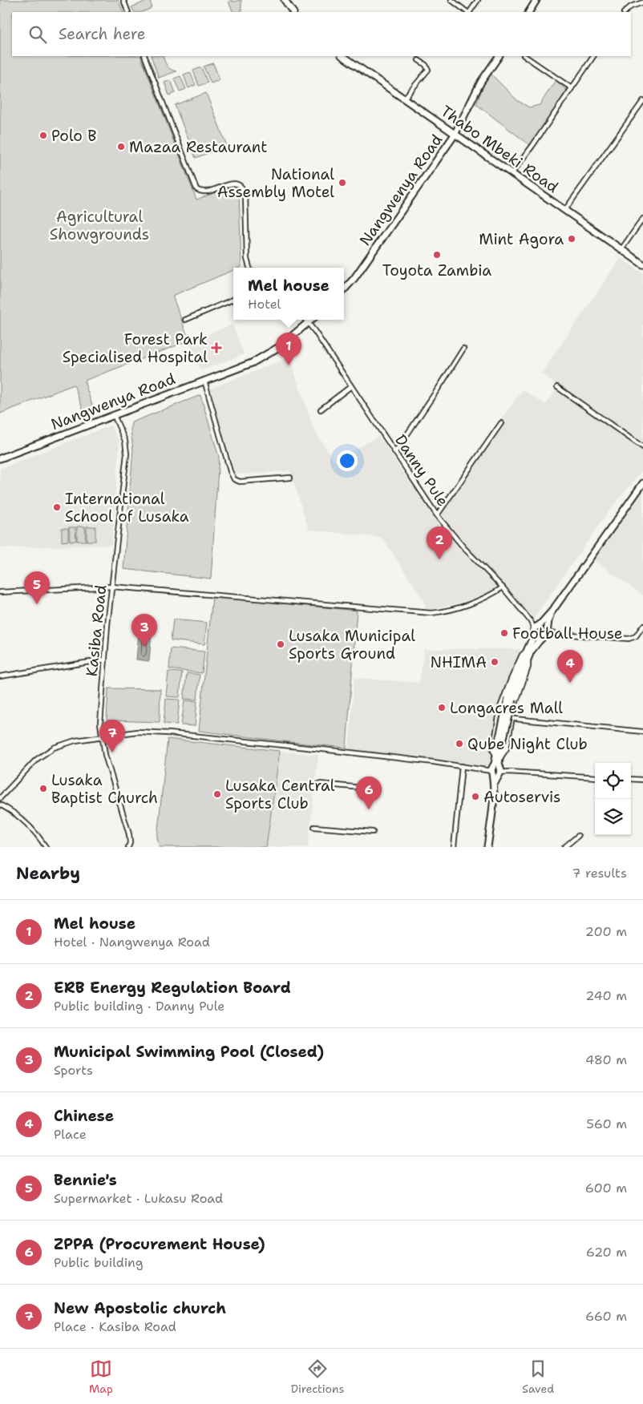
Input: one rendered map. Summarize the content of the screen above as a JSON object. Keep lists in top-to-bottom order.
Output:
{
  "streets": {
    "main road": ["Thabo Mbeki Road", "Nangwenya Road"],
    "street": ["Danny Pule", "Kasiba Road"]
  },
  "crossings": [
    ["Thabo Mbeki Road", "Nangwenya Road"],
    ["Nangwenya Road", "Danny Pule"],
    ["Nangwenya Road", "Kasiba Road"]
  ],
  "parks": ["Agricultural Showgrounds"],
  "places": {
    "other": [
      "Polo B",
      "Mazaa Restaurant",
      "National Assembly Motel",
      "Mint Agora",
      "Toyota Zambia",
      "International School of Lusaka",
      "Football House",
      "Lusaka Municipal Sports Ground",
      "NHIMA",
      "Longacres Mall",
      "Qube Night Club",
      "Lusaka Baptist Church",
      "Lusaka Central Sports Club",
      "Autoservis"
    ],
    "health": ["Forest Park Specialised Hospital"]
  },
  "page": {
    "search": "Search here",
    "popup": ["Mel house", "Hotel"],
    "pins": [
      "1",
      "2",
      "5",
      "3",
      "4",
      "7",
      "6"
    ],
    "heading": ["Nearby", "7 results"],
    "list": [
      {
        "mark": "1",
        "name": "Mel house",
        "note": "Hotel · Nangwenya Road",
        "value": "200 m"
      },
      {
        "mark": "2",
        "name": "ERB Energy Regulation Board",
        "note": "Public building · Danny Pule",
        "value": "240 m"
      },
      {
        "mark": "3",
        "name": "Municipal Swimming Pool (Closed)",
        "note": "Sports",
        "value": "480 m"
      },
      {
        "mark": "4",
        "name": "Chinese",
        "note": "Place",
        "value": "560 m"
      },
      {
        "mark": "5",
        "name": "Bennie's",
        "note": "Supermarket · Lukasu Road",
        "value": "600 m"
      },
      {
        "mark": "6",
        "name": "ZPPA (Procurement House)",
        "note": "Public building",
        "value": "620 m"
      },
      {
        "mark": "7",
        "name": "New Apostolic church",
        "note": "Place · Kasiba Road",
        "value": "660 m"
      }
    ],
    "nav": ["Map", "Directions", "Saved"]
  }
}
